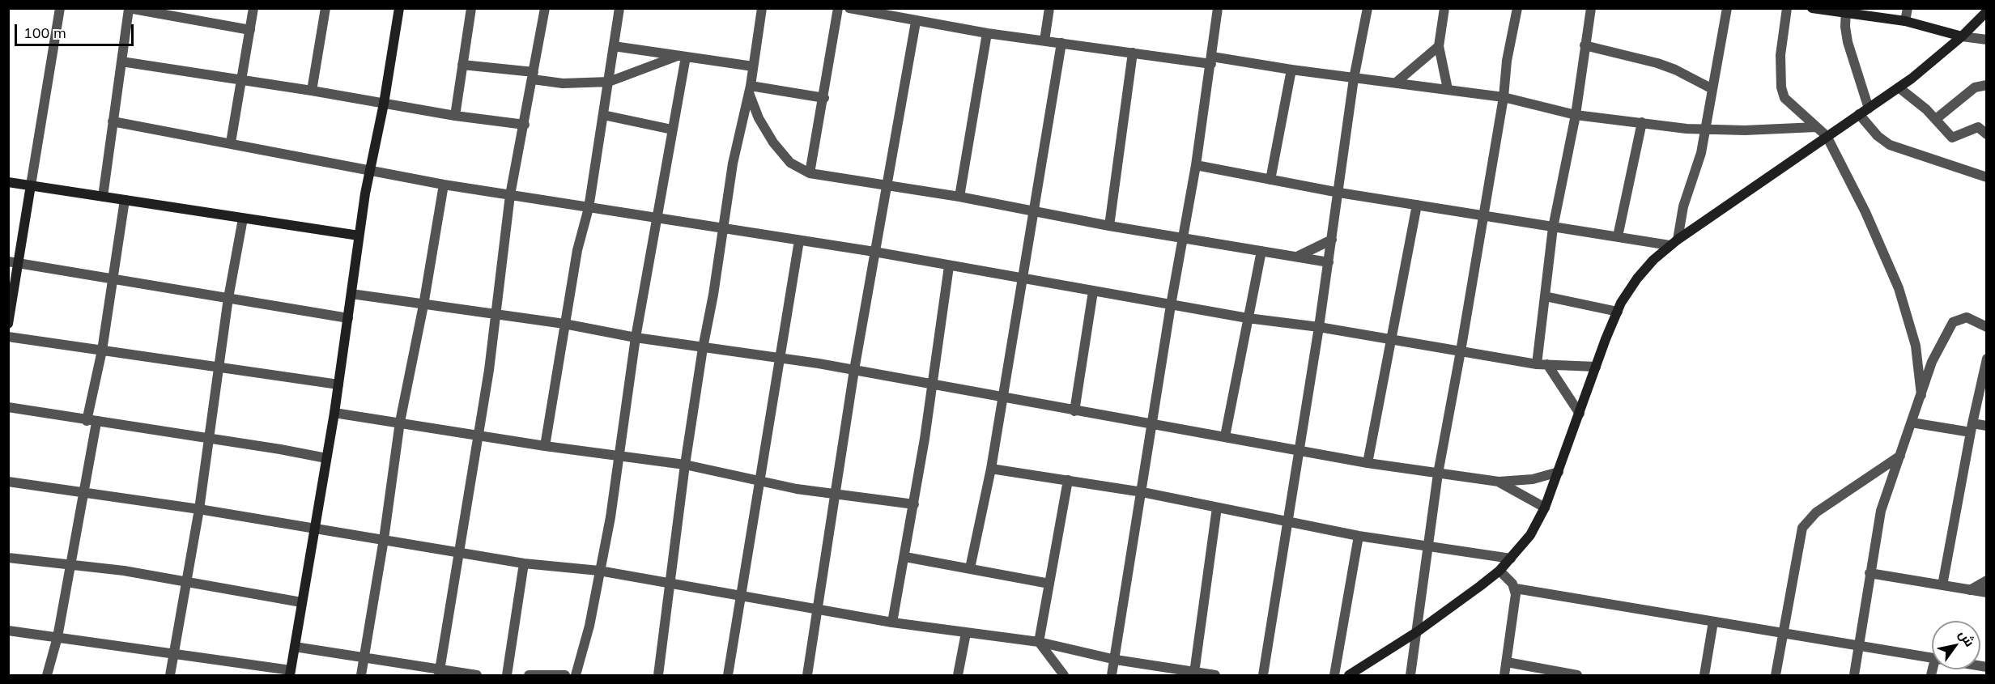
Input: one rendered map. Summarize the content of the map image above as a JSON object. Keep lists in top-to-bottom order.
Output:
{
  "scale_bar": "100 m",
  "north": "top right"
}
